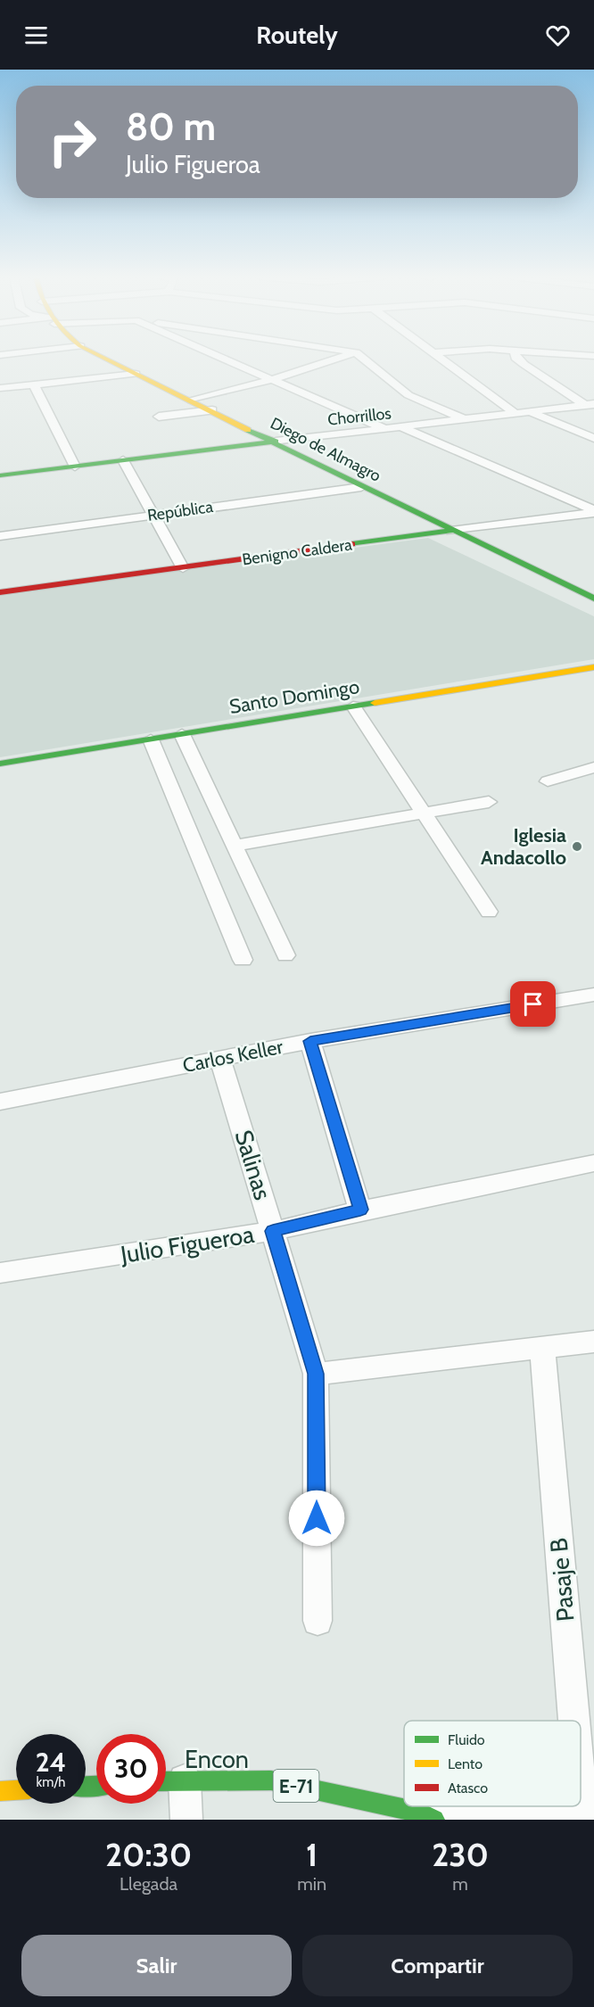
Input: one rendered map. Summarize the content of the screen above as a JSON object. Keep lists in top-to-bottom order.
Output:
{
  "streets": {
    "street": [
      "Chorrillos",
      "Diego de Almagro",
      "República",
      "Benigno Caldera",
      "Santo Domingo",
      "Carlos Keller",
      "Salinas",
      "Julio Figueroa",
      "Pasaje B",
      "Encon",
      "E-71"
    ]
  },
  "crossings": [
    ["Chorrillos", "Diego de Almagro"],
    ["Diego de Almagro", "República"],
    ["Diego de Almagro", "Benigno Caldera"],
    ["Carlos Keller", "Salinas"],
    ["Salinas", "Julio Figueroa"]
  ],
  "places": ["Iglesia Andacollo"],
  "legend": ["Fluido", "Lento", "Atasco"],
  "page": {
    "header": "Routely",
    "turn": ["80 m", "Julio Figueroa"],
    "speed": "24 km/h",
    "limit": "30",
    "eta": [
      "20:30",
      "Llegada",
      "1",
      "min",
      "230",
      "m"
    ],
    "buttons": ["Salir", "Compartir"]
  }
}
